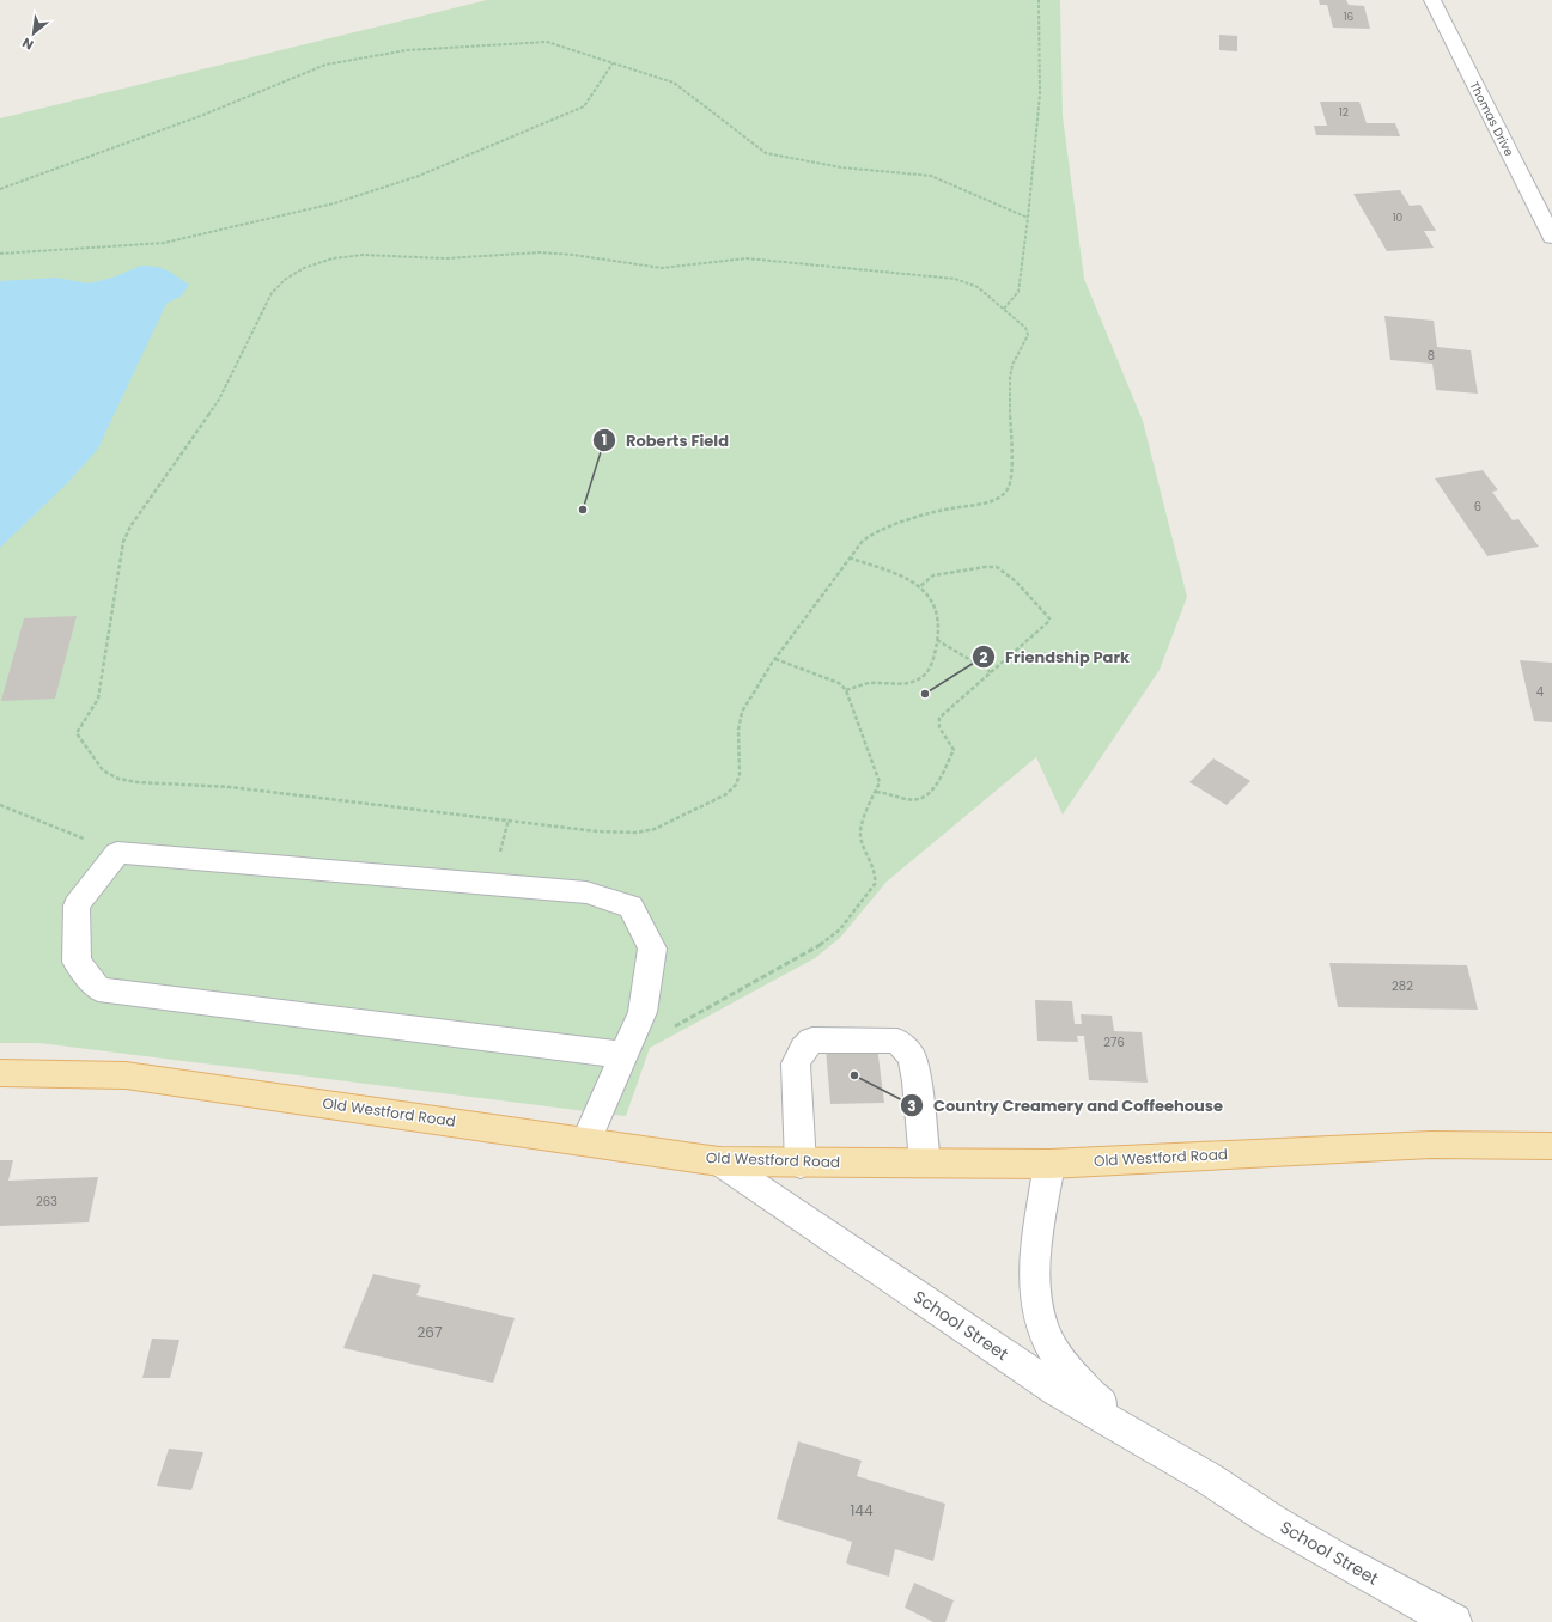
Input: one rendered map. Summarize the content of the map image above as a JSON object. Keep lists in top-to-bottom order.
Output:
{
  "streets": {
    "main road": ["Old Westford Road"],
    "street": ["Thomas Drive", "School Street"]
  },
  "crossings": [
    ["Old Westford Road", "School Street"]
  ],
  "places": ["Roberts Field", "Friendship Park", "Country Creamery and Coffeehouse"],
  "house_numbers": [
    "16",
    "12",
    "10",
    "8",
    "6",
    "4",
    "282",
    "276",
    "263",
    "267",
    "144"
  ],
  "north": "bottom left"
}
